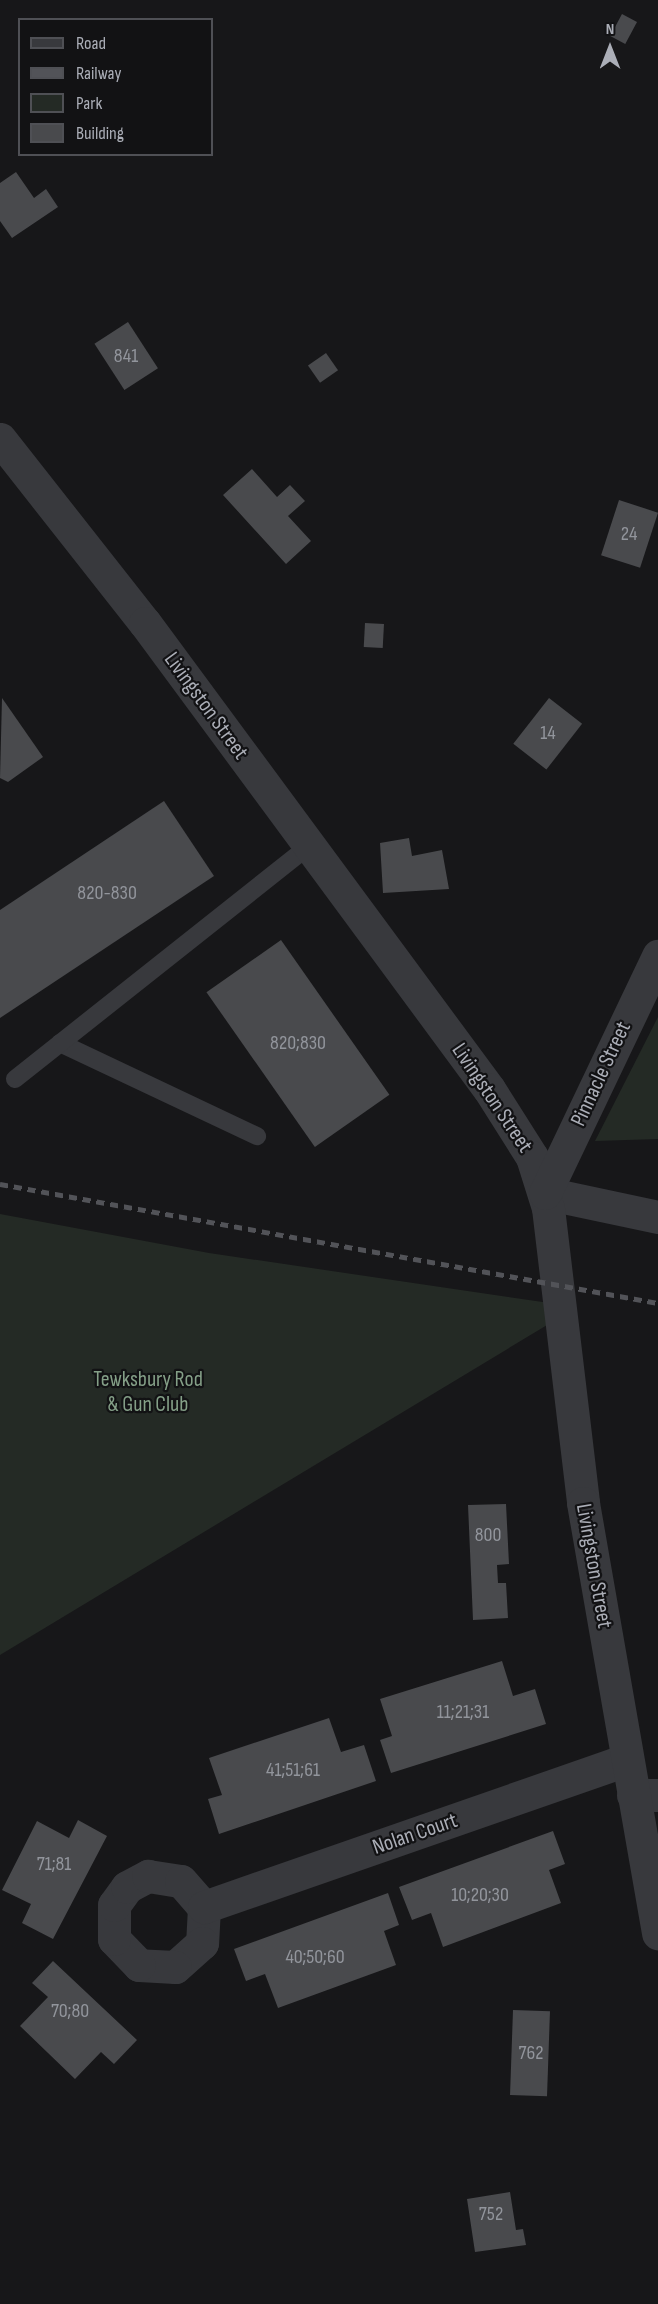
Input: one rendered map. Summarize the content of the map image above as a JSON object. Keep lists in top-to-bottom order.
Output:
{
  "streets": {
    "street": ["Livingston Street", "Pinnacle Street", "Nolan Court"]
  },
  "crossings": [
    ["Livingston Street", "Pinnacle Street"],
    ["Livingston Street", "Nolan Court"]
  ],
  "parks": ["Tewksbury Rod & Gun Club"],
  "house_numbers": [
    "841",
    "24",
    "14",
    "820-830",
    "820;830",
    "800",
    "11;21;31",
    "41;51;61",
    "71;81",
    "10;20;30",
    "40;50;60",
    "70;80",
    "762",
    "752"
  ],
  "legend": [
    "Road",
    "Railway",
    "Park",
    "Building"
  ],
  "north": "top"
}
